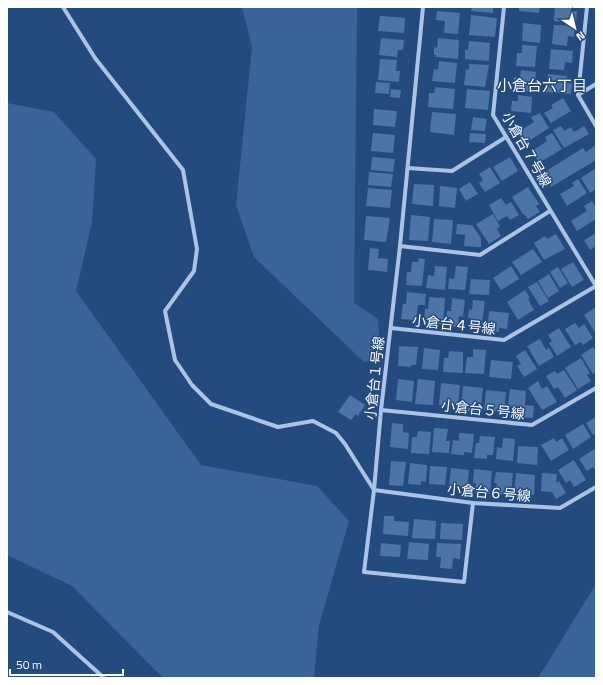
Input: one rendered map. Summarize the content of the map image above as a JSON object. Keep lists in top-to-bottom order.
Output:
{
  "streets": {
    "street": [
      "小倉台７号線",
      "小倉台４号線",
      "小倉台１号線",
      "小倉台５号線",
      "小倉台６号線"
    ]
  },
  "crossings": [
    ["小倉台７号線", "小倉台４号線"],
    ["小倉台４号線", "小倉台１号線"],
    ["小倉台１号線", "小倉台５号線"],
    ["小倉台１号線", "小倉台６号線"]
  ],
  "districts": ["小倉台六丁目"],
  "scale_bar": "50 m",
  "north": "bottom right"
}
